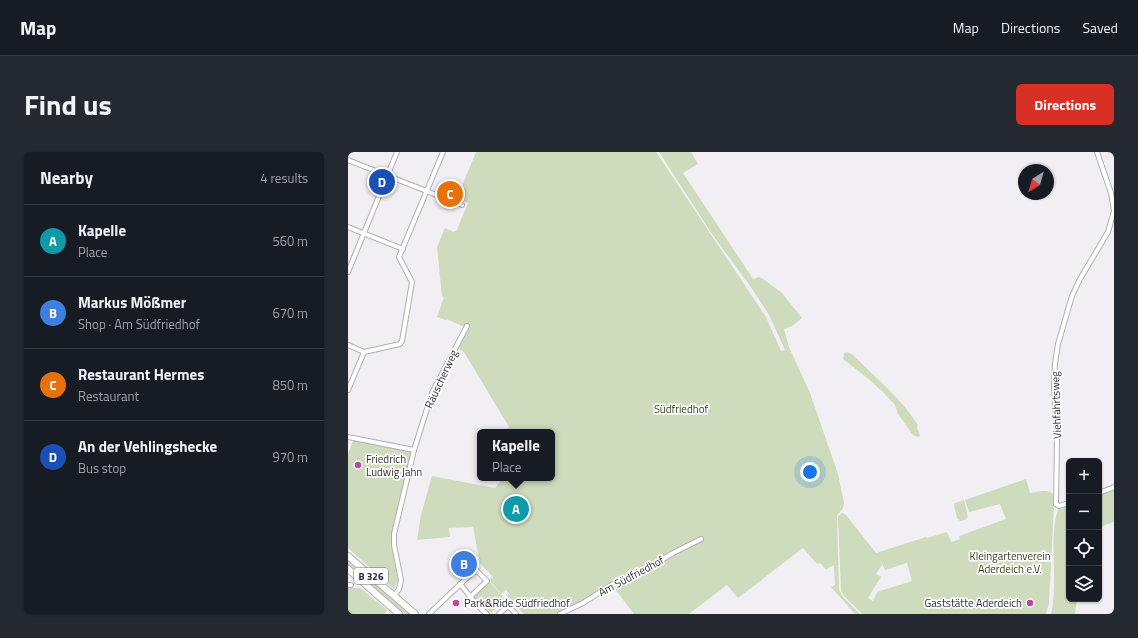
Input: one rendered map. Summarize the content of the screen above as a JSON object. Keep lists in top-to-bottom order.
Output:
{
  "streets": {
    "main road": ["B 326"],
    "street": ["Räuscherweg", "Viehfahrtsweg", "Am Südfriedhof"]
  },
  "crossings": [
    ["Räuscherweg", "B 326"]
  ],
  "parks": ["Südfriedhof", "Kleingartenverein Aderdeich e.V."],
  "places": ["Friedrich Ludwig Jahn", "Park&Ride Südfriedhof", "Gaststätte Aderdeich"],
  "north": "bottom left",
  "page": {
    "header": "Map",
    "nav": ["Map", "Directions", "Saved"],
    "title": "Find us",
    "buttons": "Directions",
    "heading": ["Nearby", "4 results"],
    "pins": [
      "D",
      "C",
      "A",
      "B"
    ],
    "list": [
      {
        "mark": "A",
        "name": "Kapelle",
        "note": "Place",
        "value": "560 m"
      },
      {
        "mark": "B",
        "name": "Markus Mößmer",
        "note": "Shop · Am Südfriedhof",
        "value": "670 m"
      },
      {
        "mark": "C",
        "name": "Restaurant Hermes",
        "note": "Restaurant",
        "value": "850 m"
      },
      {
        "mark": "D",
        "name": "An der Vehlingshecke",
        "note": "Bus stop",
        "value": "970 m"
      }
    ],
    "popup": ["Kapelle", "Place"],
    "map_buttons": ["+", "−"]
  }
}
